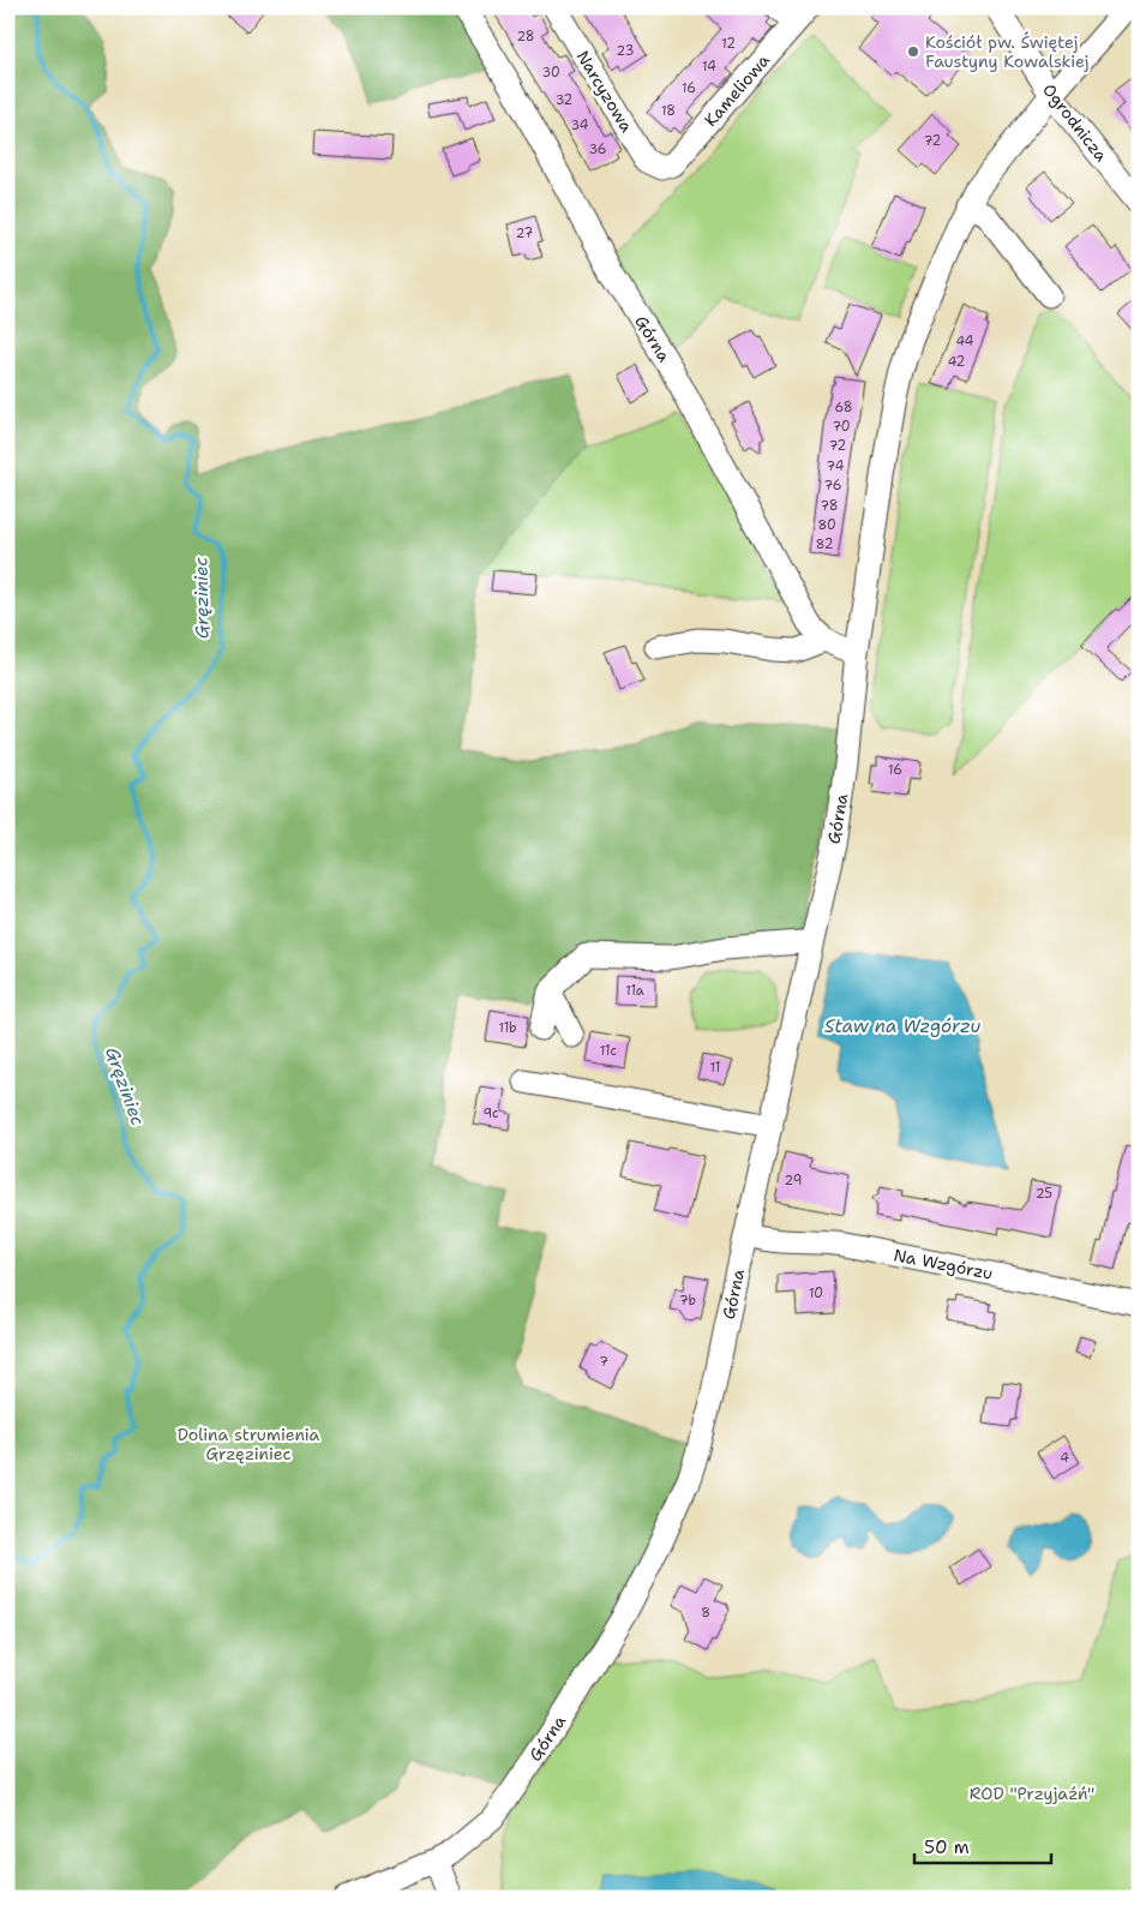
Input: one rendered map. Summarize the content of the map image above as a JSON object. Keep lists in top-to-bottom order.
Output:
{
  "streets": {
    "street": [
      "Kameliowa",
      "Narcyzowa",
      "Ogrodnicza",
      "Górna",
      "Na Wzgórzu"
    ]
  },
  "crossings": [
    ["Kameliowa", "Narcyzowa"],
    ["Ogrodnicza", "Górna"],
    ["Górna", "Na Wzgórzu"]
  ],
  "water": ["Gręziniec", "Staw na Wzgórzu"],
  "parks": ["Dolina strumienia Grzęziniec", "ROD \"Przyjaźń\""],
  "places": ["Kościół pw. Świętej Faustyny Kowalskiej"],
  "house_numbers": [
    "28",
    "12",
    "23",
    "14",
    "30",
    "16",
    "32",
    "18",
    "34",
    "72",
    "36",
    "27",
    "44",
    "42",
    "68",
    "70",
    "72",
    "74",
    "76",
    "78",
    "80",
    "82",
    "16",
    "11a",
    "11b",
    "11c",
    "11",
    "9c",
    "29",
    "25",
    "10",
    "7b",
    "7",
    "4",
    "8"
  ],
  "scale_bar": "50 m"
}
